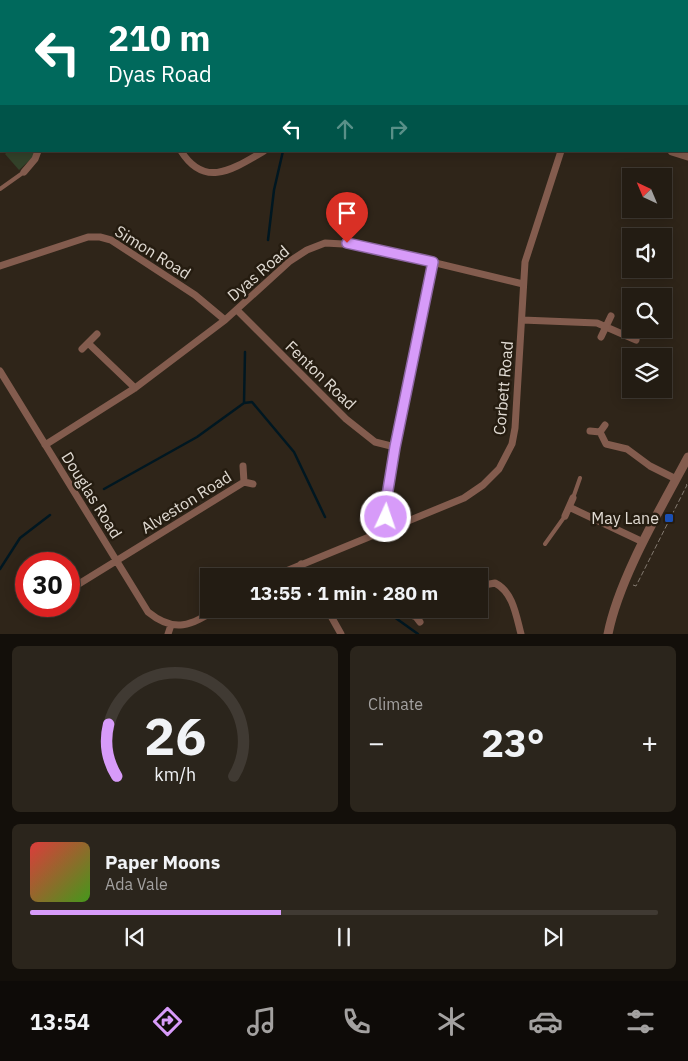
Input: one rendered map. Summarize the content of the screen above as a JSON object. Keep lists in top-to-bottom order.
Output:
{
  "streets": {
    "street": [
      "Simon Road",
      "Dyas Road",
      "Fenton Road",
      "Corbett Road",
      "Douglas Road",
      "Alveston Road"
    ]
  },
  "crossings": [
    ["Simon Road", "Dyas Road"],
    ["Dyas Road", "Fenton Road"],
    ["Dyas Road", "Corbett Road"],
    ["Dyas Road", "Douglas Road"],
    ["Douglas Road", "Alveston Road"]
  ],
  "places": {
    "transit": ["May Lane"]
  },
  "north": "top left",
  "page": {
    "turn": ["210 m", "Dyas Road"],
    "limit": "30",
    "trip": "13:55 · 1 min · 280 m",
    "tile": "Climate",
    "heat": ["−", "23°", "+"],
    "song": ["Paper Moons", "Ada Vale"],
    "tabs": "13:54",
    "gauge": ["26", "km/h"]
  }
}
